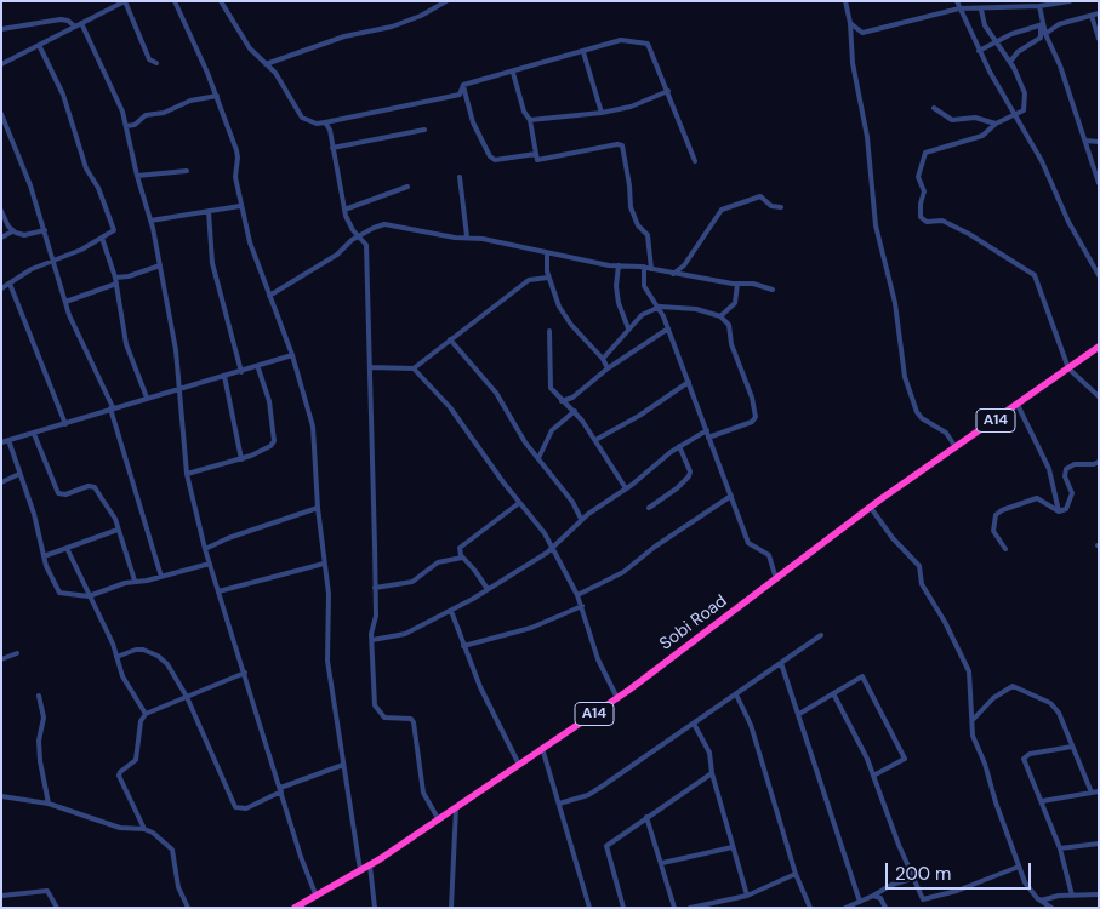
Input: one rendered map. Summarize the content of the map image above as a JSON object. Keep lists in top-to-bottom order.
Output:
{
  "streets": {
    "highway": ["A14", "Sobi Road"]
  },
  "scale_bar": "200 m"
}
